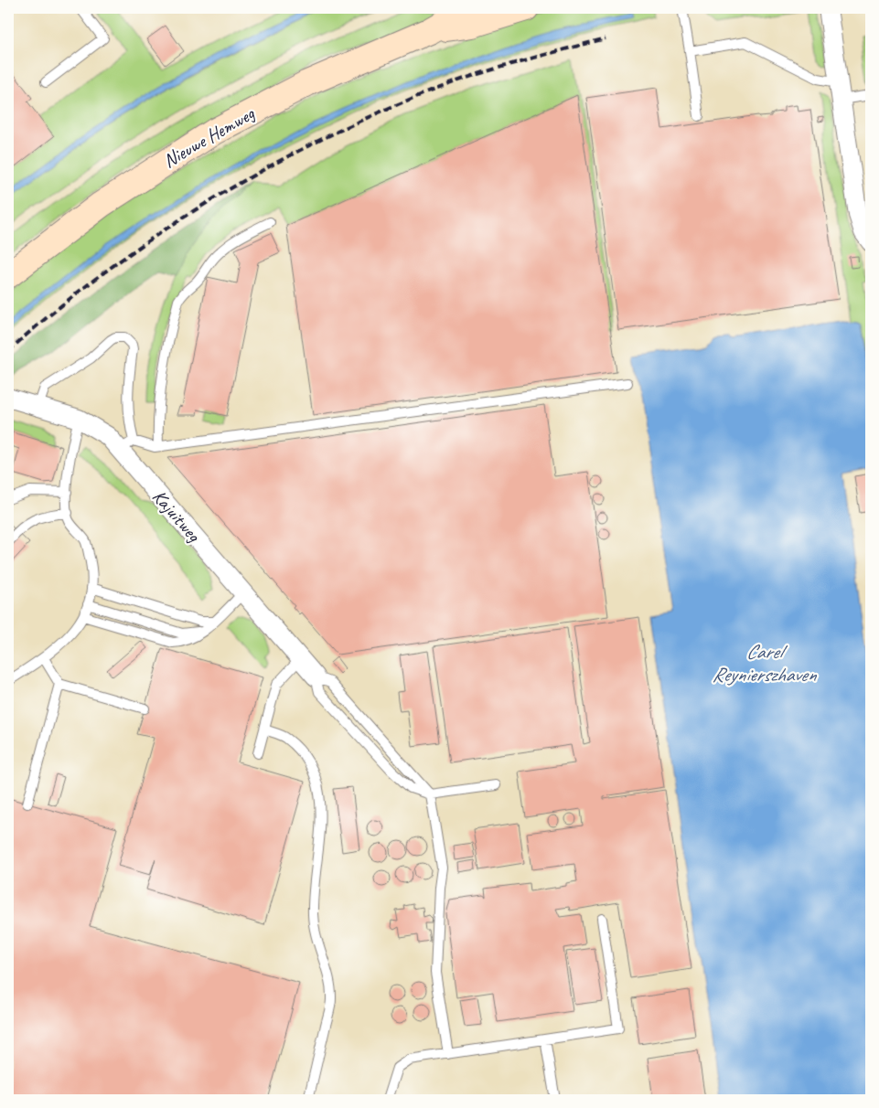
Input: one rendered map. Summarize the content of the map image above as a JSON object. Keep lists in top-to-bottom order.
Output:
{
  "streets": {
    "main road": ["Nieuwe Hemweg"],
    "street": ["Kajuitweg"]
  },
  "water": ["Carel Reynierszhaven"]
}
